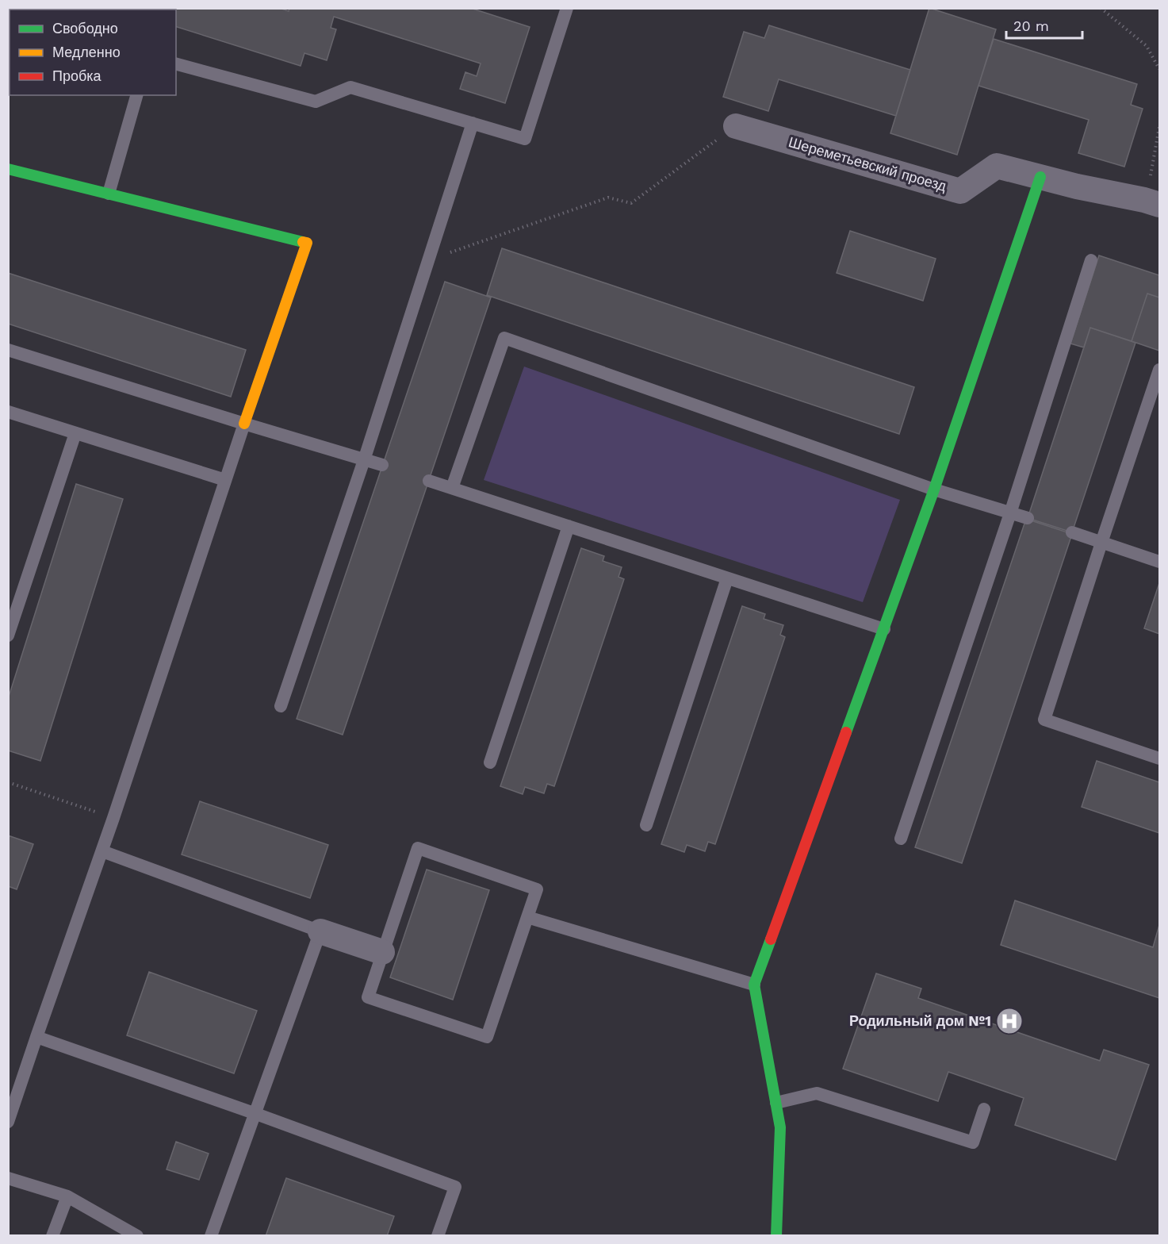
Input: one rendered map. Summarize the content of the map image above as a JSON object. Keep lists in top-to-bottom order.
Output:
{
  "streets": {
    "street": ["Шереметьевский проезд"]
  },
  "places": {
    "hospital": ["Родильный дом №1"]
  },
  "legend": ["Свободно", "Медленно", "Пробка"],
  "scale_bar": "20 m"
}
